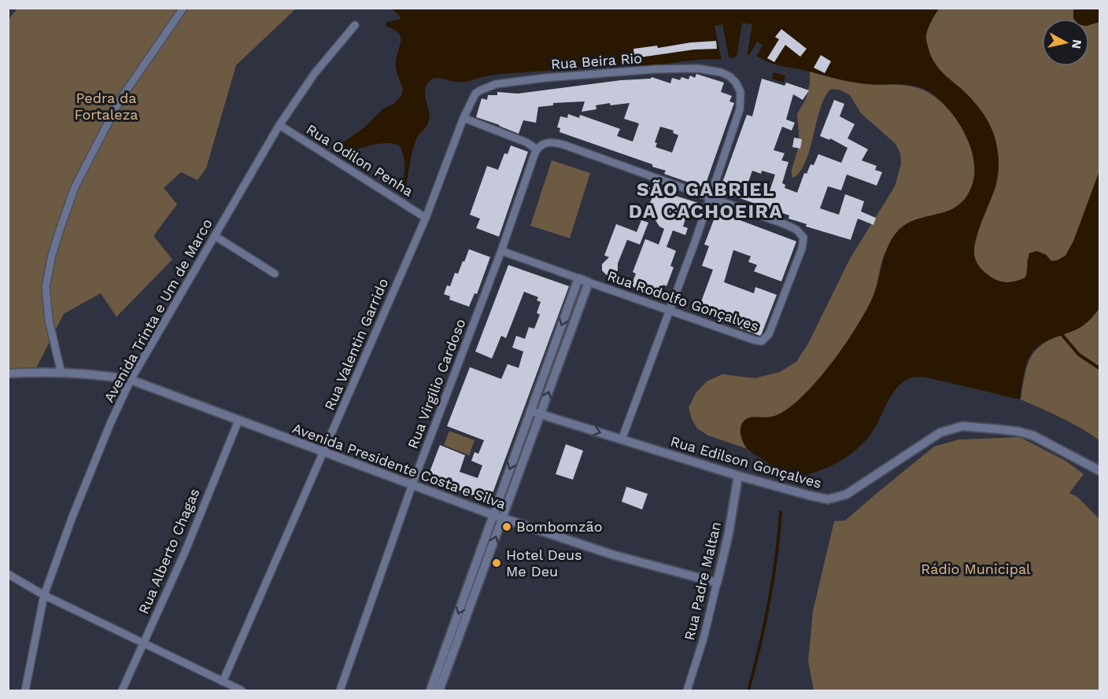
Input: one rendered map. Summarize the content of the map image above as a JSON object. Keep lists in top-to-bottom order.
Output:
{
  "streets": {
    "street": [
      "Rua Beira Rio",
      "Rua Odilon Penha",
      "Rua Rodolfo Gonçalves",
      "Avenida Trinta e Um de Marco",
      "Rua Valentin Garrido",
      "Rua Virgilio Cardoso",
      "Rua Edilson Gonçalves",
      "Avenida Presidente Costa e Silva",
      "Rua Alberto Chagas",
      "Rua Padre Maltan"
    ]
  },
  "crossings": [
    ["Rua Beira Rio", "Rua Rodolfo Gonçalves"],
    ["Rua Beira Rio", "Rua Valentin Garrido"],
    ["Rua Odilon Penha", "Avenida Trinta e Um de Marco"],
    ["Rua Odilon Penha", "Rua Valentin Garrido"],
    ["Rua Rodolfo Gonçalves", "Rua Virgilio Cardoso"],
    ["Avenida Trinta e Um de Marco", "Avenida Presidente Costa e Silva"],
    ["Rua Valentin Garrido", "Avenida Presidente Costa e Silva"],
    ["Rua Virgilio Cardoso", "Avenida Presidente Costa e Silva"],
    ["Rua Edilson Gonçalves", "Rua Padre Maltan"],
    ["Avenida Presidente Costa e Silva", "Rua Alberto Chagas"],
    ["Avenida Presidente Costa e Silva", "Rua Padre Maltan"]
  ],
  "districts": ["SÃO GABRIEL DA CACHOEIRA"],
  "parks": ["Pedra da Fortaleza", "Rádio Municipal"],
  "places": ["Bombomzão", "Hotel Deus Me Deu"],
  "north": "right"
}
